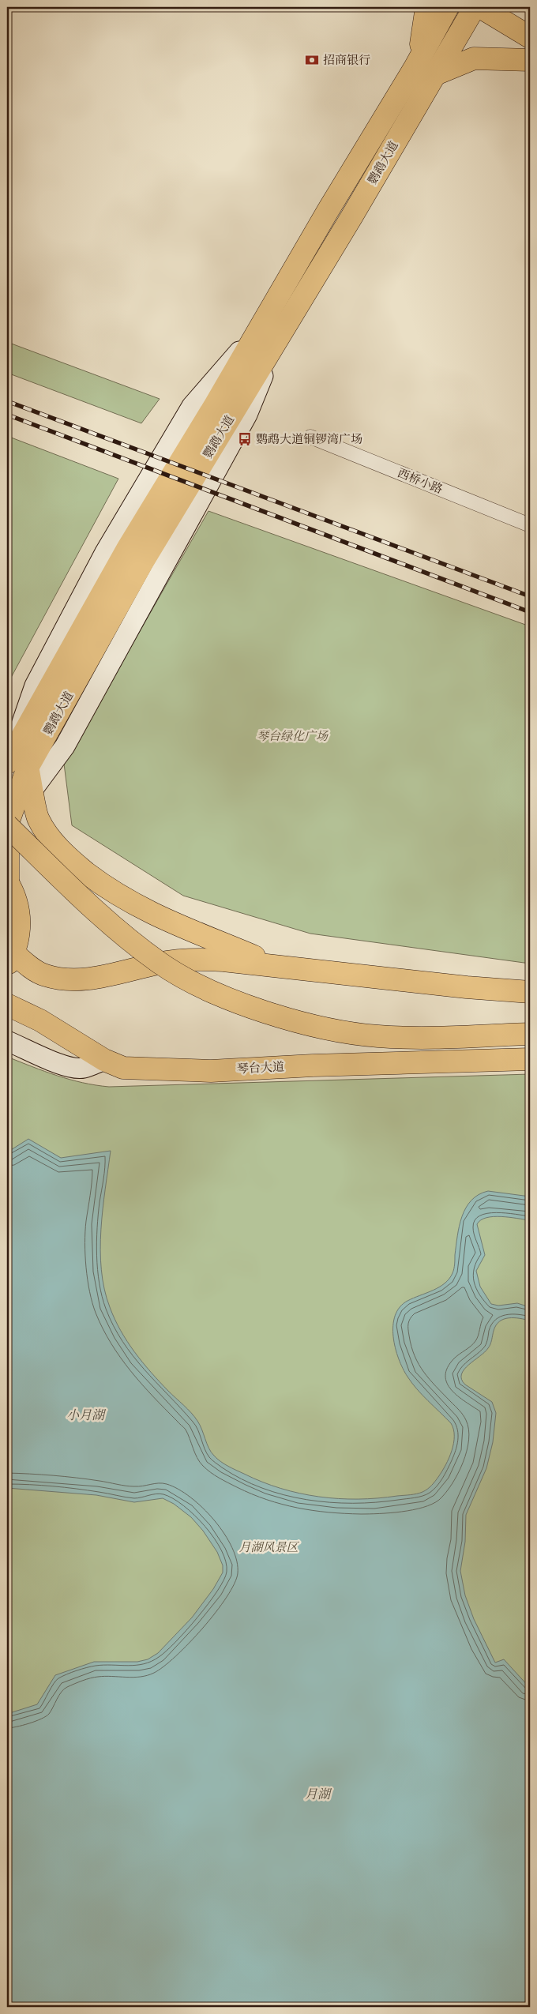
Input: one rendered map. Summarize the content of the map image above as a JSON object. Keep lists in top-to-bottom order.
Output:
{
  "streets": {
    "main road": ["鹦鹉大道", "琴台大道"],
    "street": ["西桥小路"]
  },
  "water": ["小月湖", "月湖"],
  "parks": ["琴台绿化广场", "月湖风景区"],
  "places": {
    "bank": ["招商银行"],
    "bus stop": ["鹦鹉大道铜锣湾广场"]
  }
}
